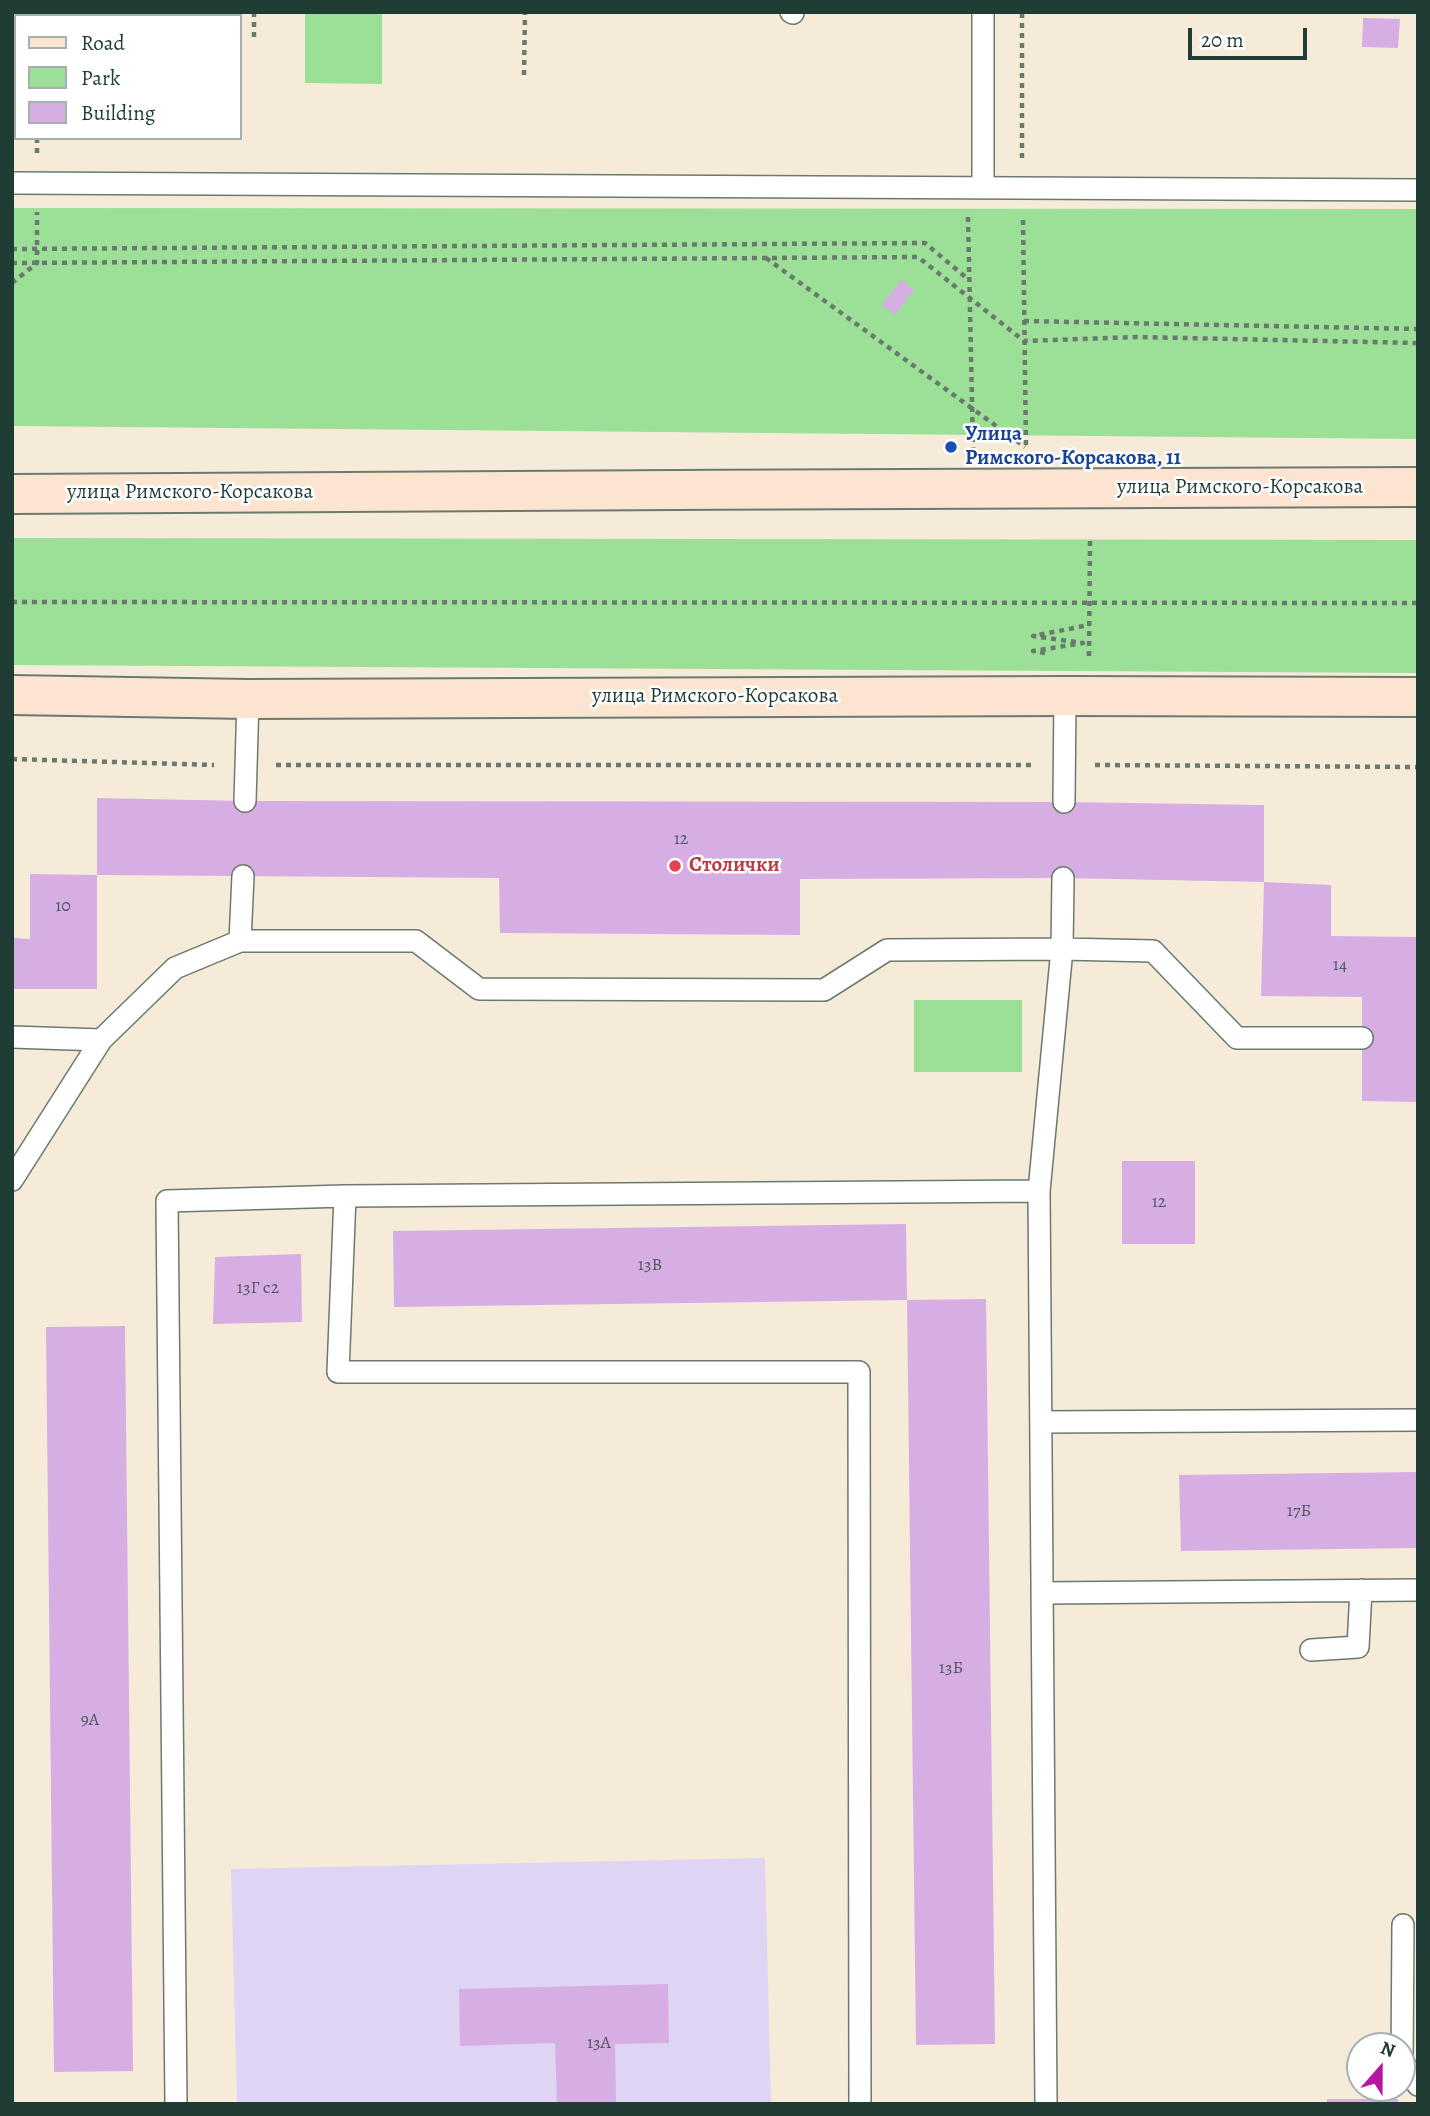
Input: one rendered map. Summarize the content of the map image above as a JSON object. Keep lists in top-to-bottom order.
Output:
{
  "streets": {
    "street": ["улица Римского-Корсакова"]
  },
  "places": ["Улица Римского-Корсакова, 11", "Столички"],
  "house_numbers": [
    "12",
    "10",
    "14",
    "12",
    "13В",
    "13Г с2",
    "17Б",
    "13Б",
    "9А",
    "13А"
  ],
  "legend": ["Road", "Park", "Building"],
  "scale_bar": "20 m",
  "north": "top"
}
